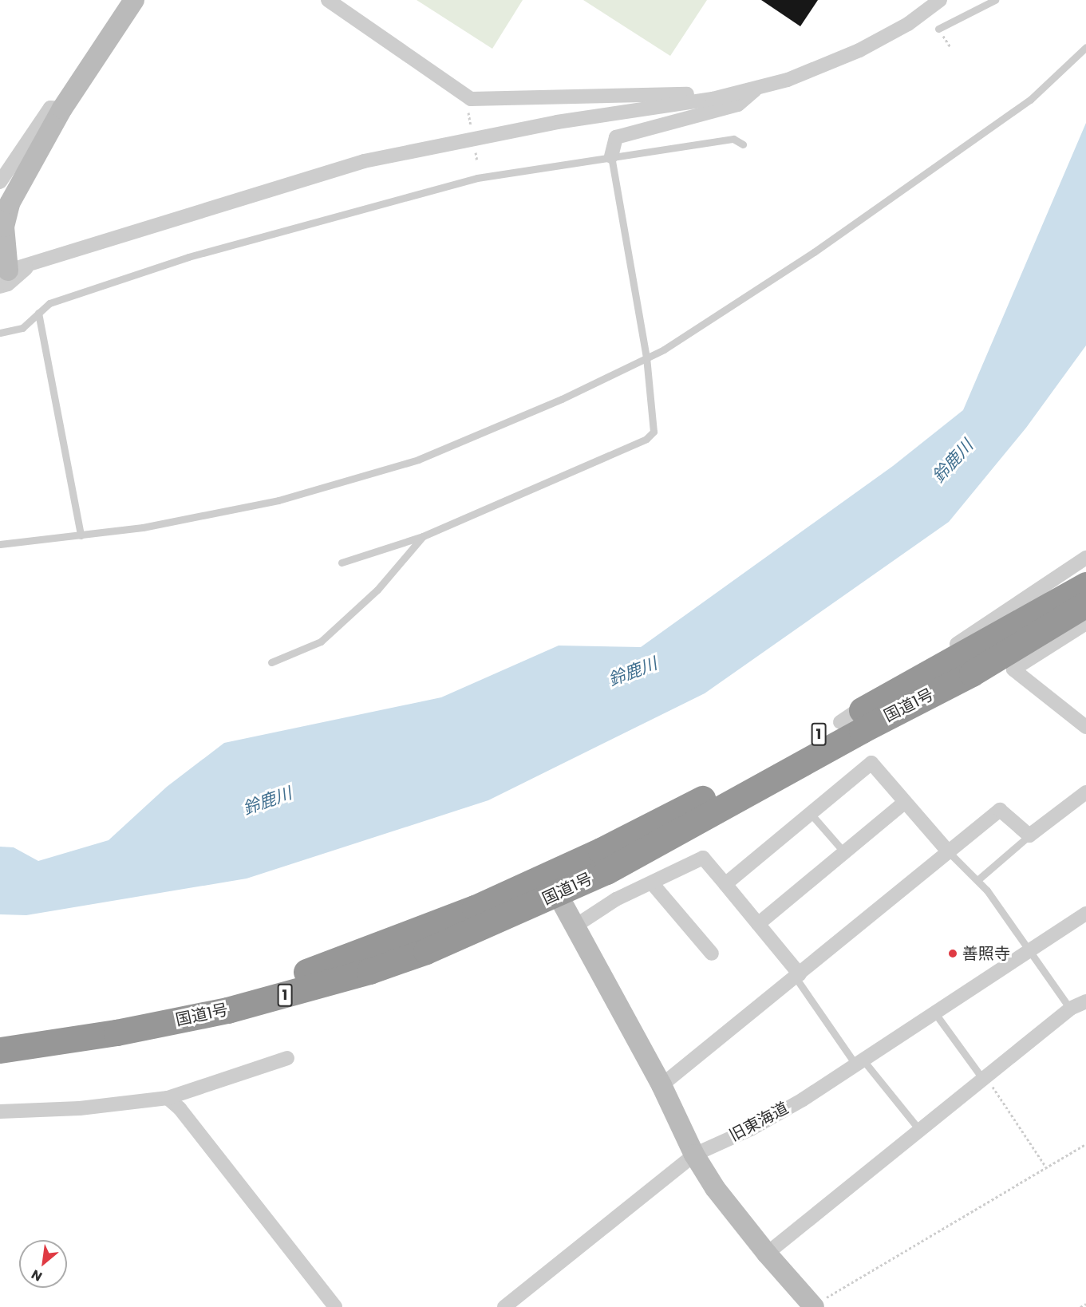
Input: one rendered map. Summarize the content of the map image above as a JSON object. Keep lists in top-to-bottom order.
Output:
{
  "streets": {
    "highway": ["国道1号", "1"],
    "street": ["旧東海道"]
  },
  "water": ["鈴鹿川"],
  "places": ["善照寺"],
  "north": "bottom left"
}
